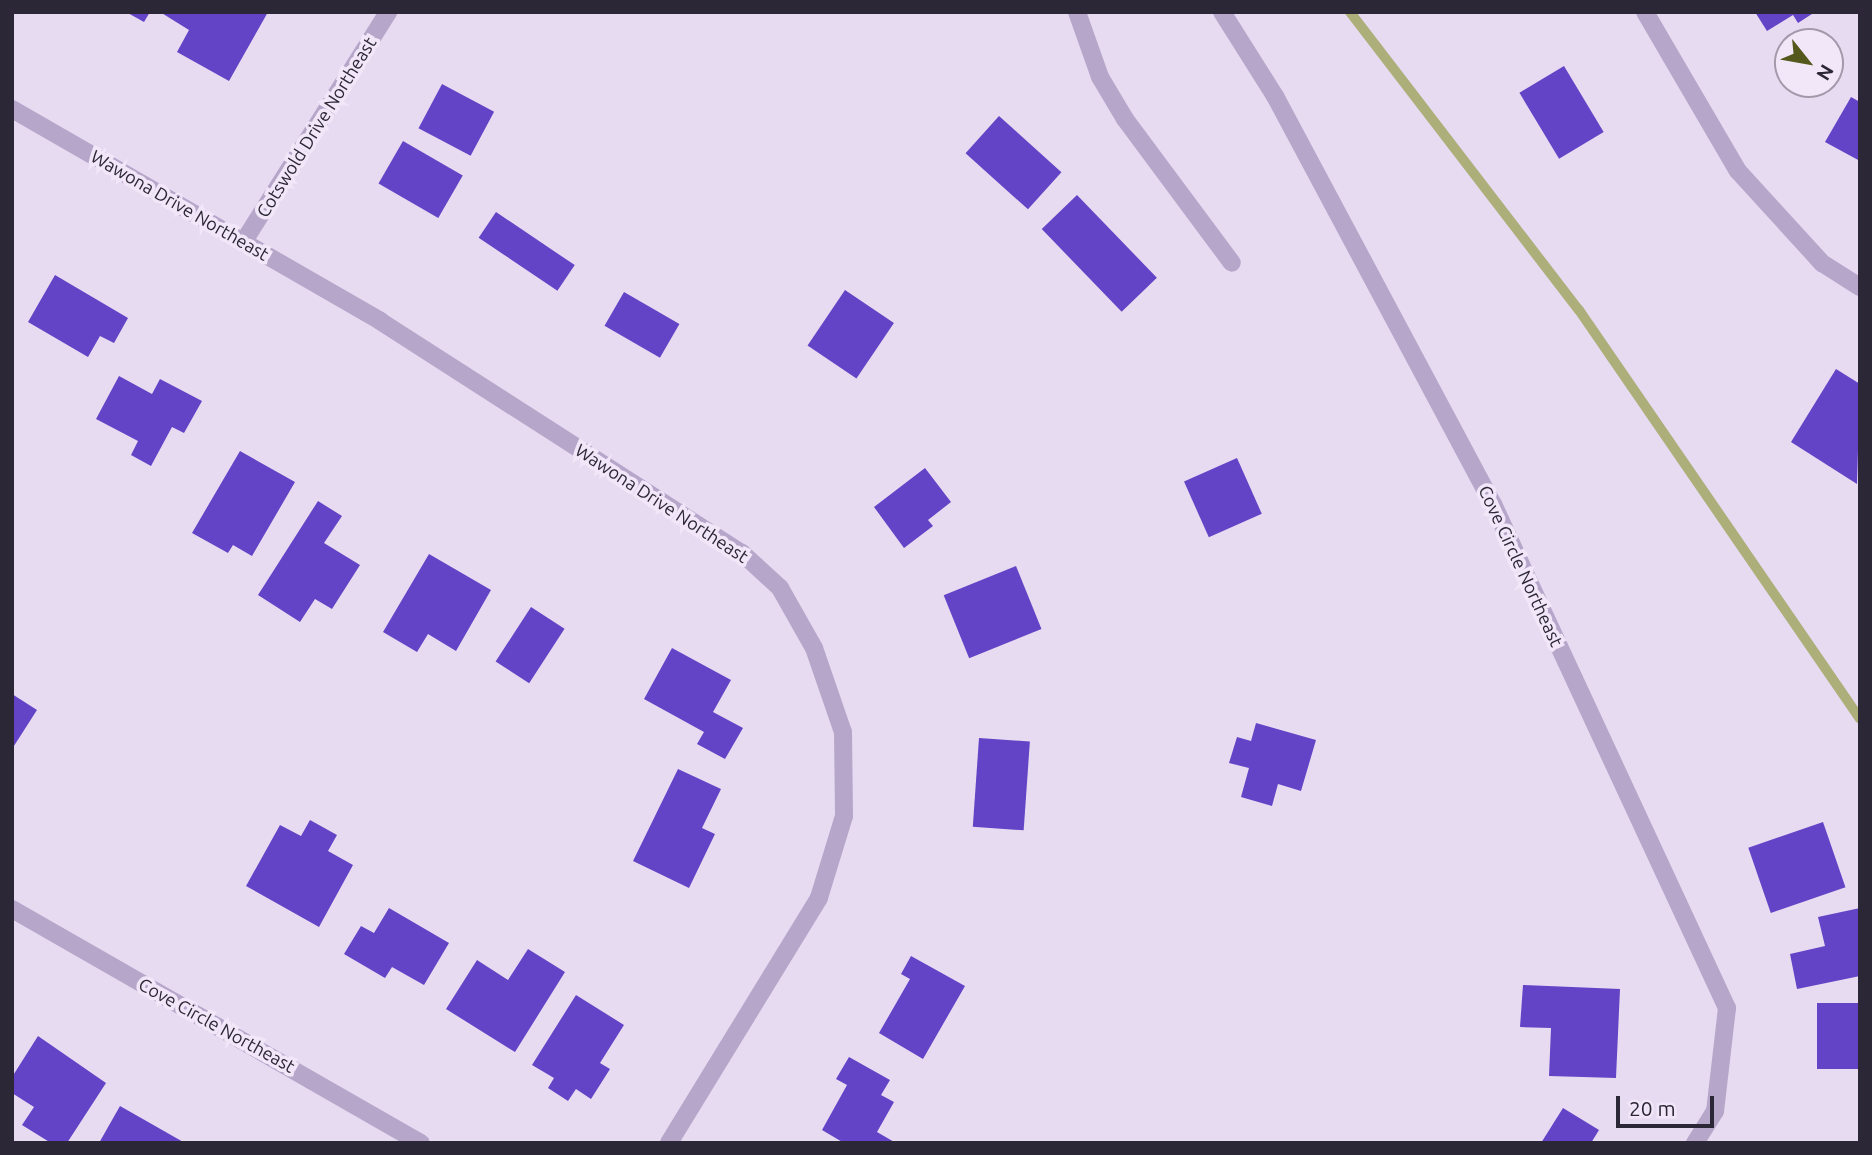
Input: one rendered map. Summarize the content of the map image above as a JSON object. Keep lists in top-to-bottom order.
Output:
{
  "streets": {
    "street": ["Cotswold Drive Northeast", "Wawona Drive Northeast", "Cove Circle Northeast"]
  },
  "crossings": [
    ["Cotswold Drive Northeast", "Wawona Drive Northeast"]
  ],
  "scale_bar": "20 m",
  "north": "bottom right"
}
